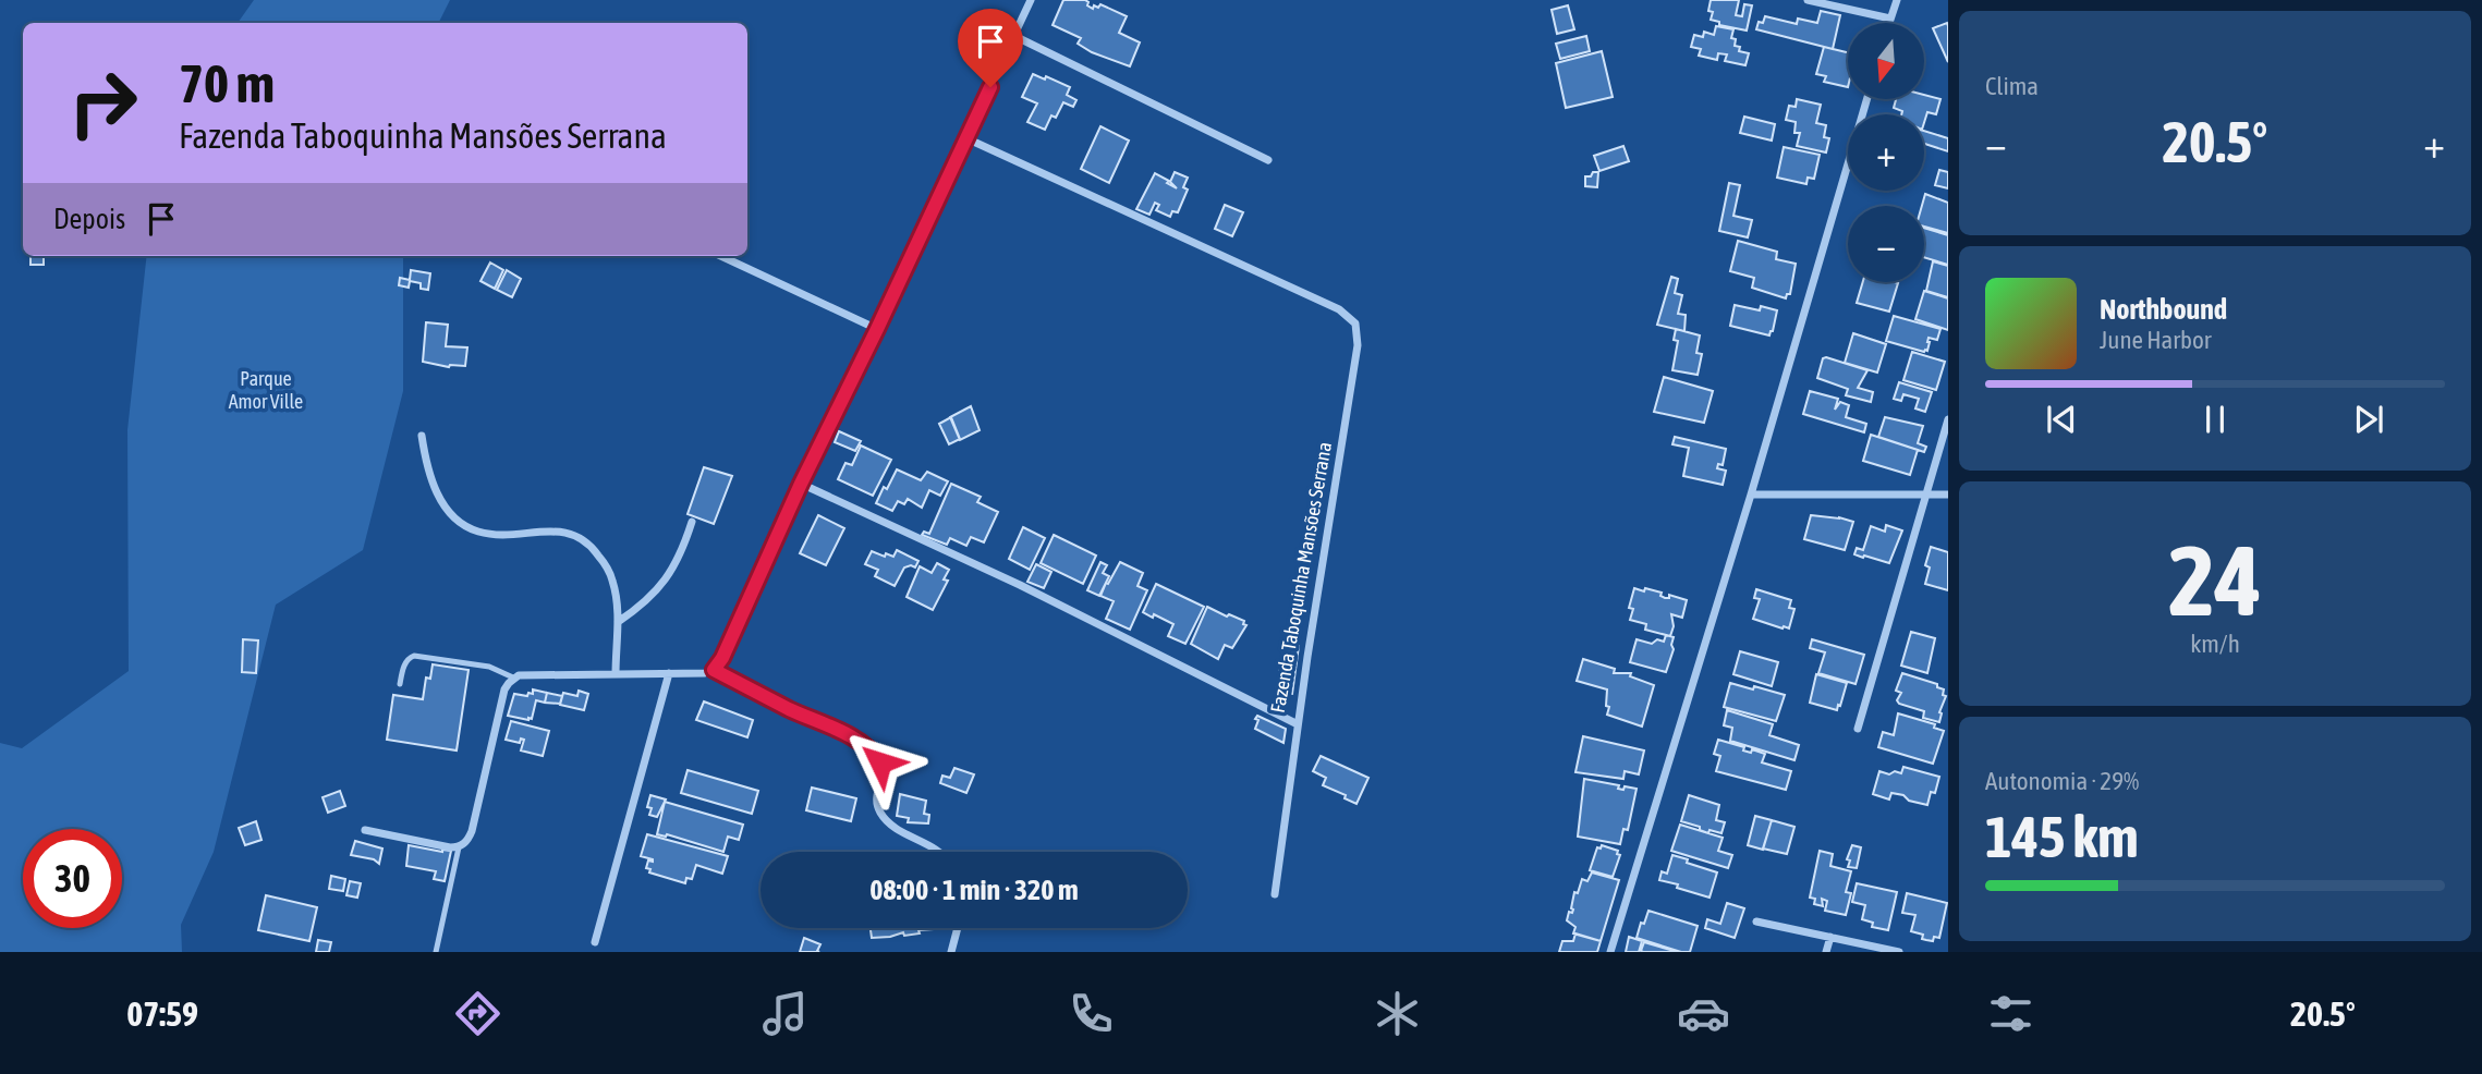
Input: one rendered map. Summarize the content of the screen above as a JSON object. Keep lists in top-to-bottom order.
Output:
{
  "streets": {
    "street": ["Fazenda Taboquinha Mansões Serrana"]
  },
  "parks": ["Parque Amor Ville"],
  "north": "bottom",
  "page": {
    "tile": [
      "Clima",
      ["24", "km/h"],
      ["Autonomia · 29%", "145 km"]
    ],
    "map_buttons": ["+", "−"],
    "turn": ["70 m", "Fazenda Taboquinha Mansões Serrana"],
    "heat": ["−", "20.5°", "+"],
    "then": "Depois",
    "song": ["Northbound", "June Harbor"],
    "limit": "30",
    "trip": "08:00 · 1 min · 320 m",
    "tabs": ["07:59", "20.5°"]
  }
}
